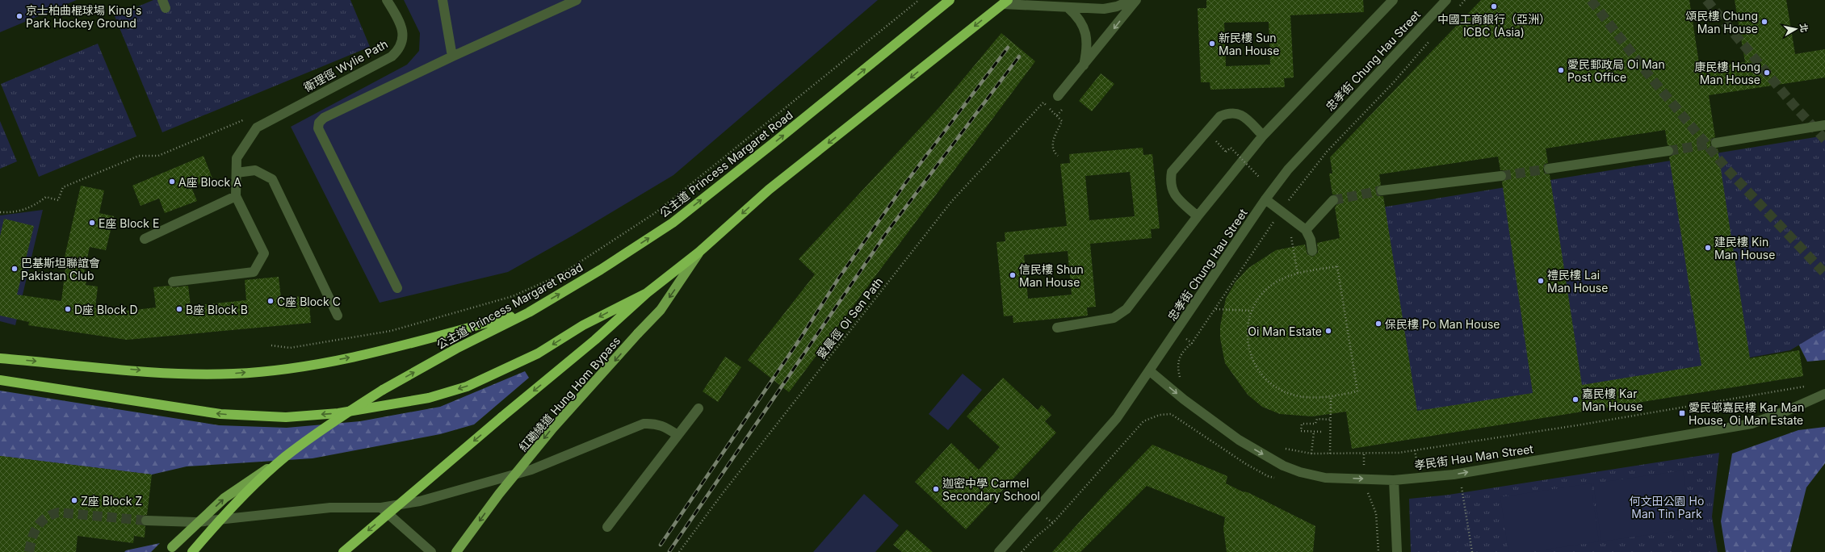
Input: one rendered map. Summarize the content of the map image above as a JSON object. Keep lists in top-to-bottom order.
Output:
{
  "streets": {
    "highway": ["公主道 Princess Margaret Road"],
    "main road": ["紅磡繞道 Hung Hom Bypass"],
    "street": ["忠孝街 Chung Hau Street", "衛理徑 Wylie Path", "孝民街 Hau Man Street"],
    "path": ["愛晨徑 Oi Sen Path"]
  },
  "crossings": [
    ["忠孝街 Chung Hau Street", "孝民街 Hau Man Street"]
  ],
  "one_way": ["紅磡繞道 Hung Hom Bypass", "孝民街 Hau Man Street"],
  "parks": ["何文田公園 Ho Man Tin Park"],
  "places": {
    "other": [
      "中國工商銀行（亞洲） ICBC (Asia)",
      "京士柏曲棍球場 King's Park Hockey Ground",
      "頌民樓 Chung Man House",
      "新民樓 Sun Man House",
      "愛民郵政局 Oi Man Post Office",
      "康民樓 Hong Man House",
      "A座 Block A",
      "E座 Block E",
      "建民樓 Kin Man House",
      "巴基斯坦聯誼會 Pakistan Club",
      "信民樓 Shun Man House",
      "禮民樓 Lai Man House",
      "C座 Block C",
      "D座 Block D",
      "B座 Block B",
      "保民樓 Po Man House",
      "Oi Man Estate",
      "嘉民樓 Kar Man House",
      "迦密中學 Carmel Secondary School",
      "Z座 Block Z"
    ],
    "transit": ["愛民邨嘉民樓 Kar Man House, Oi Man Estate"]
  },
  "north": "right"
}
